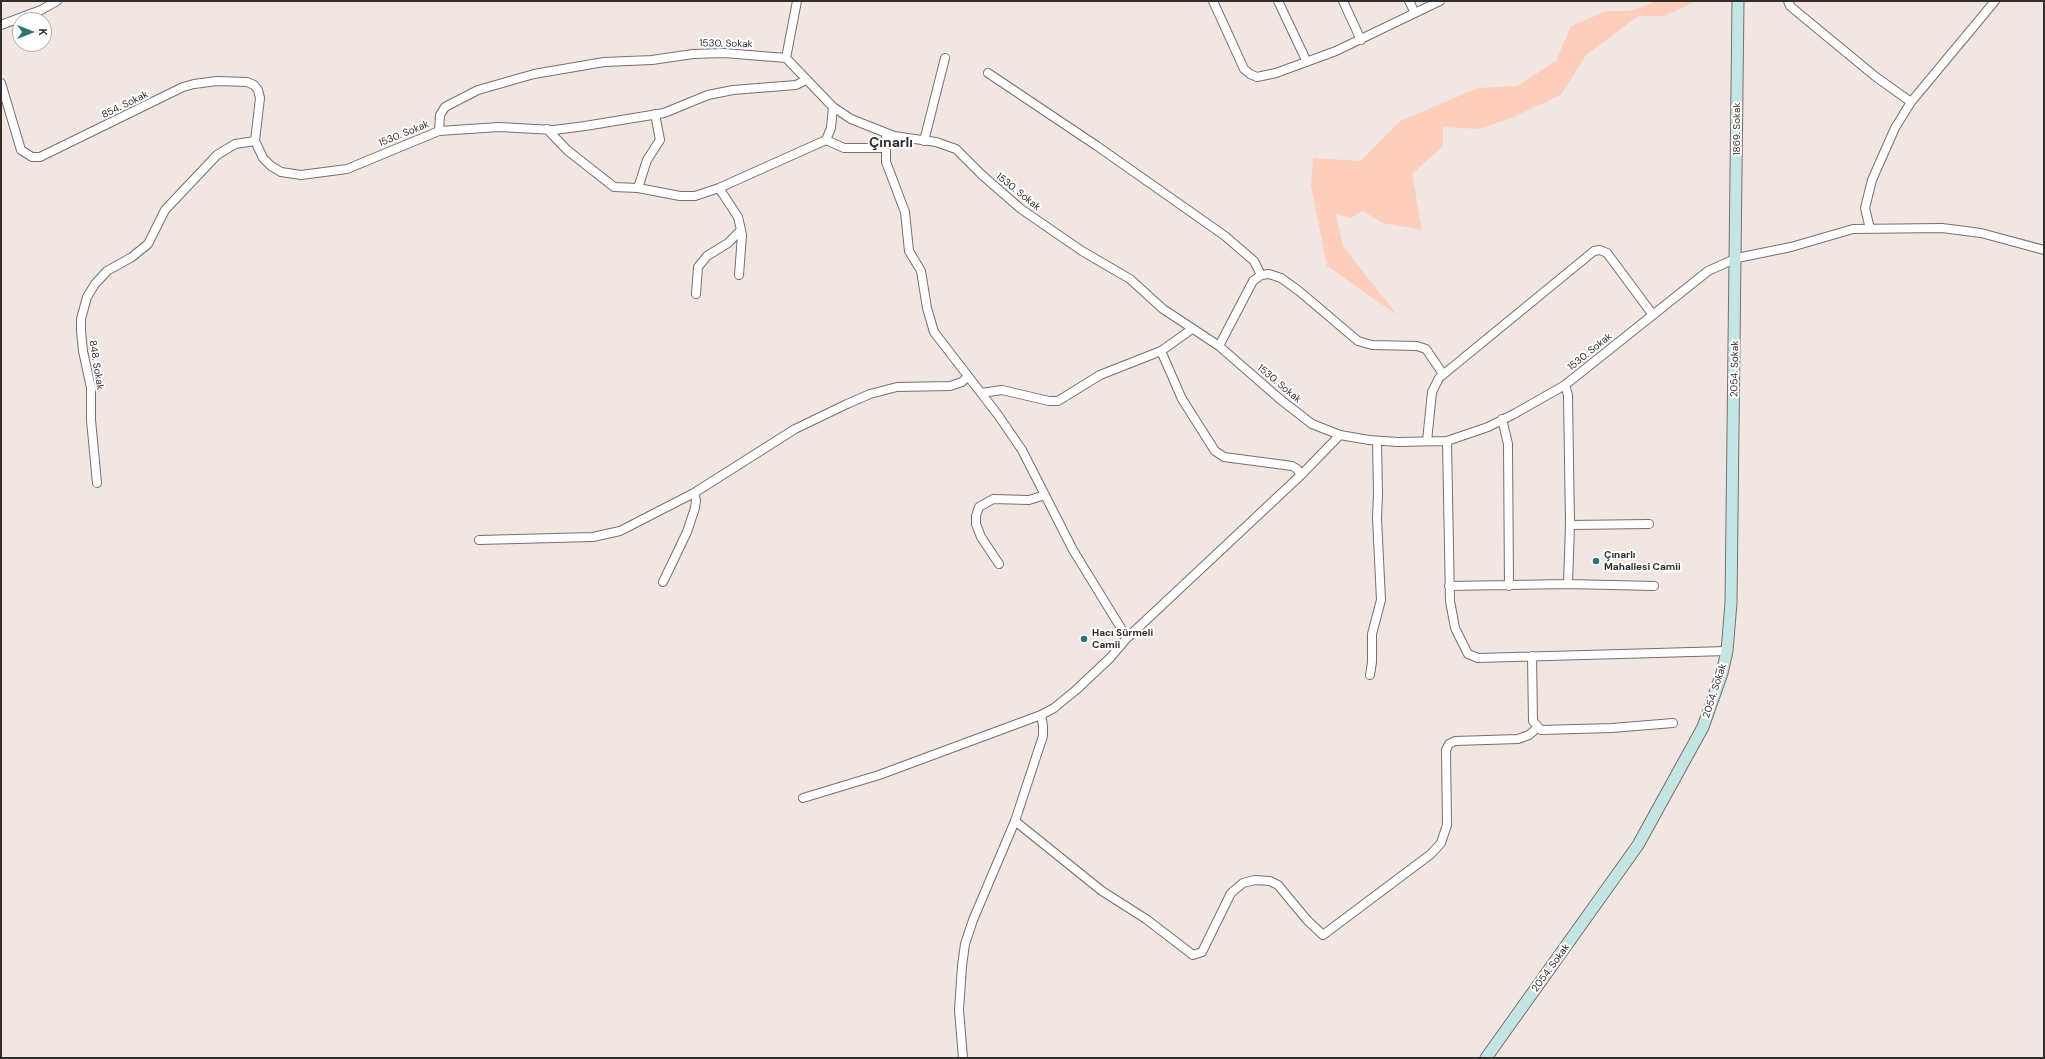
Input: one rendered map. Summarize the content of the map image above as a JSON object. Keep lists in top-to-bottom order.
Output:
{
  "streets": {
    "main road": ["1869. Sokak", "2054. Sokak"],
    "street": ["1530. Sokak", "854. Sokak", "848. Sokak"]
  },
  "crossings": [
    ["1530. Sokak", "854. Sokak"],
    ["1530. Sokak", "1869. Sokak"],
    ["1530. Sokak", "848. Sokak"],
    ["1530. Sokak", "2054. Sokak"],
    ["854. Sokak", "848. Sokak"],
    ["1869. Sokak", "2054. Sokak"]
  ],
  "districts": ["Çınarlı"],
  "places": ["Çınarlı Mahallesi Camii", "Hacı Sürmeli Camii"],
  "north": "right"
}
